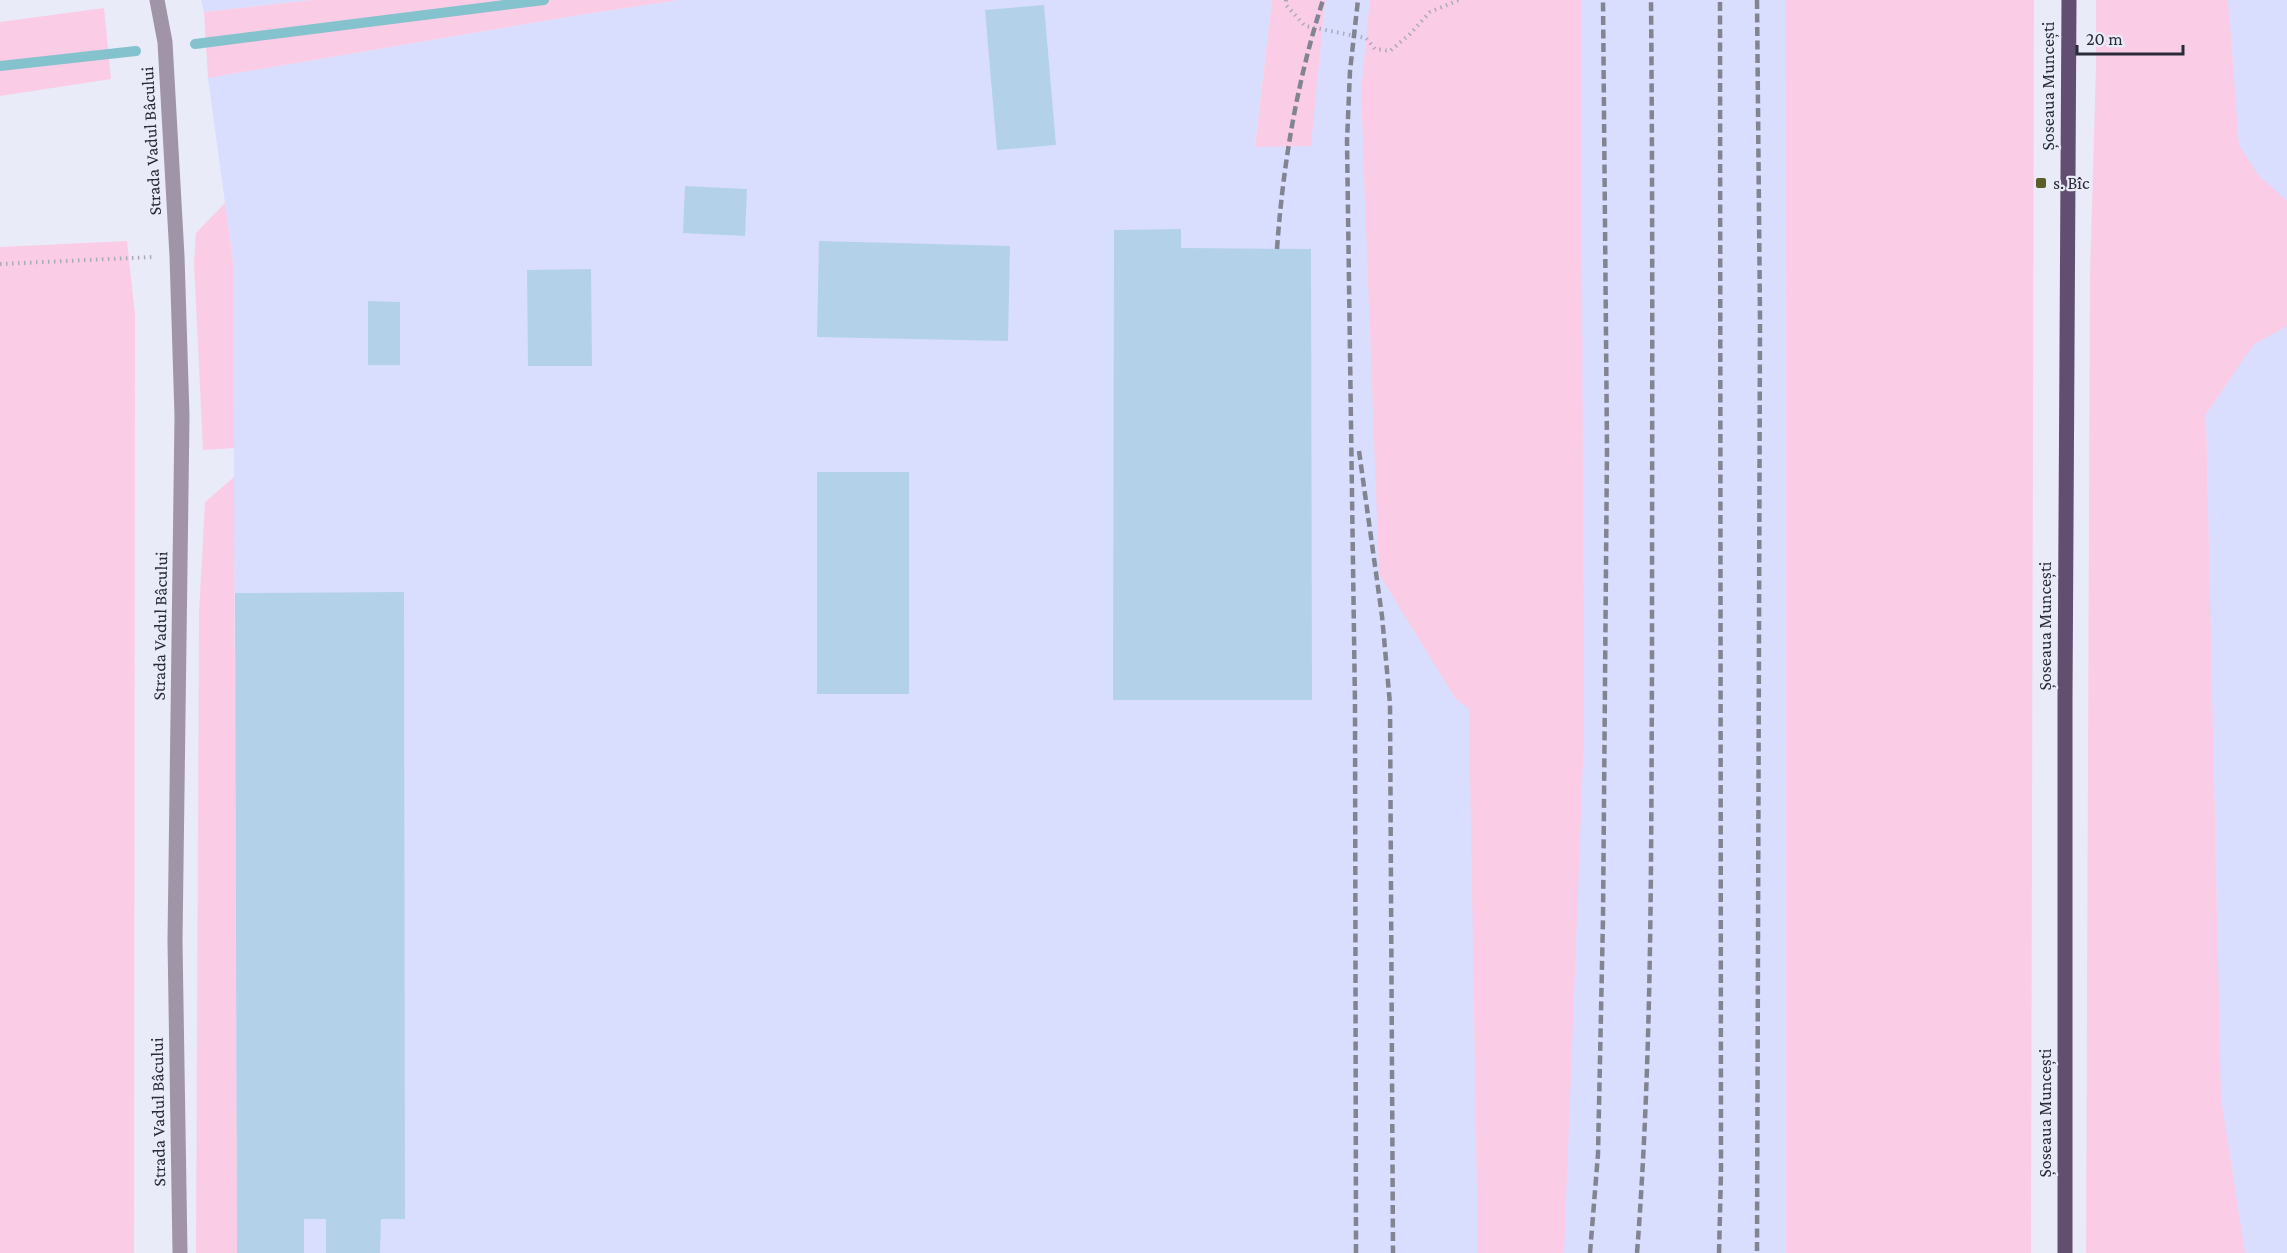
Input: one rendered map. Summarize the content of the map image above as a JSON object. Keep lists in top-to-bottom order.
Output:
{
  "streets": {
    "main road": ["Șoseaua Muncești"],
    "street": ["Strada Vadul Bâcului"]
  },
  "places": {
    "transit": ["s. Bîc"]
  },
  "scale_bar": "20 m"
}
